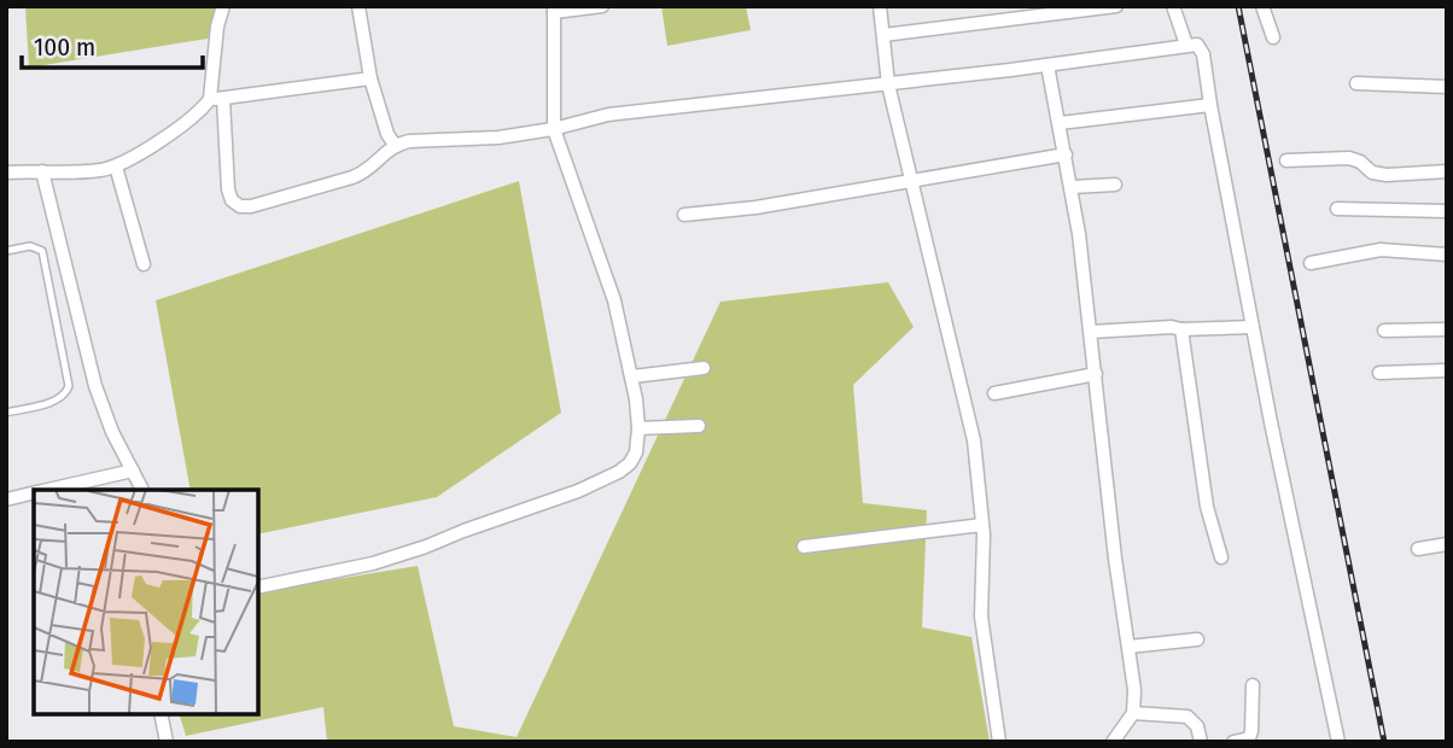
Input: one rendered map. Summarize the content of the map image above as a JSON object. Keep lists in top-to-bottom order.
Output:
{
  "scale_bar": "100 m"
}
